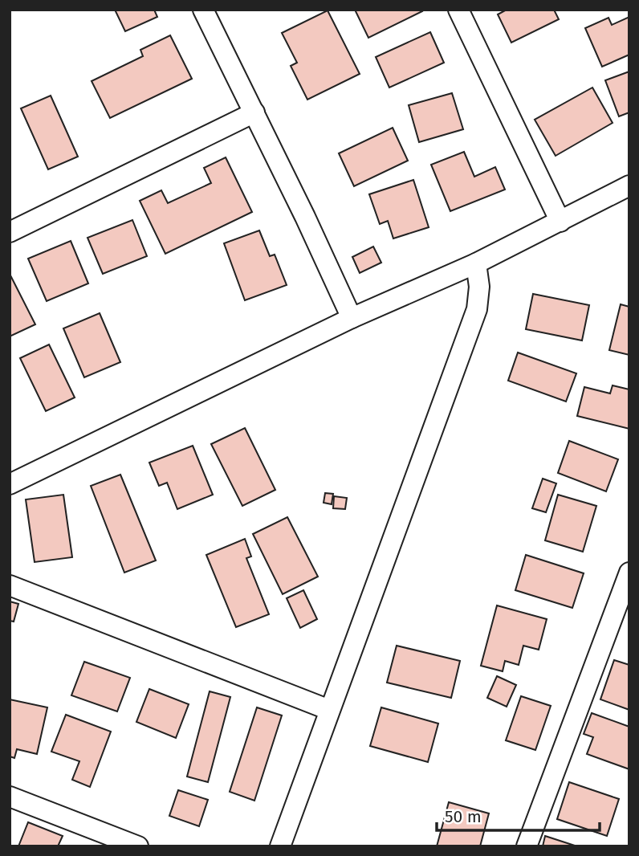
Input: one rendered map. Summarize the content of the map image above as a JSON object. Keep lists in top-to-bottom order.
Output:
{
  "scale_bar": "50 m"
}
